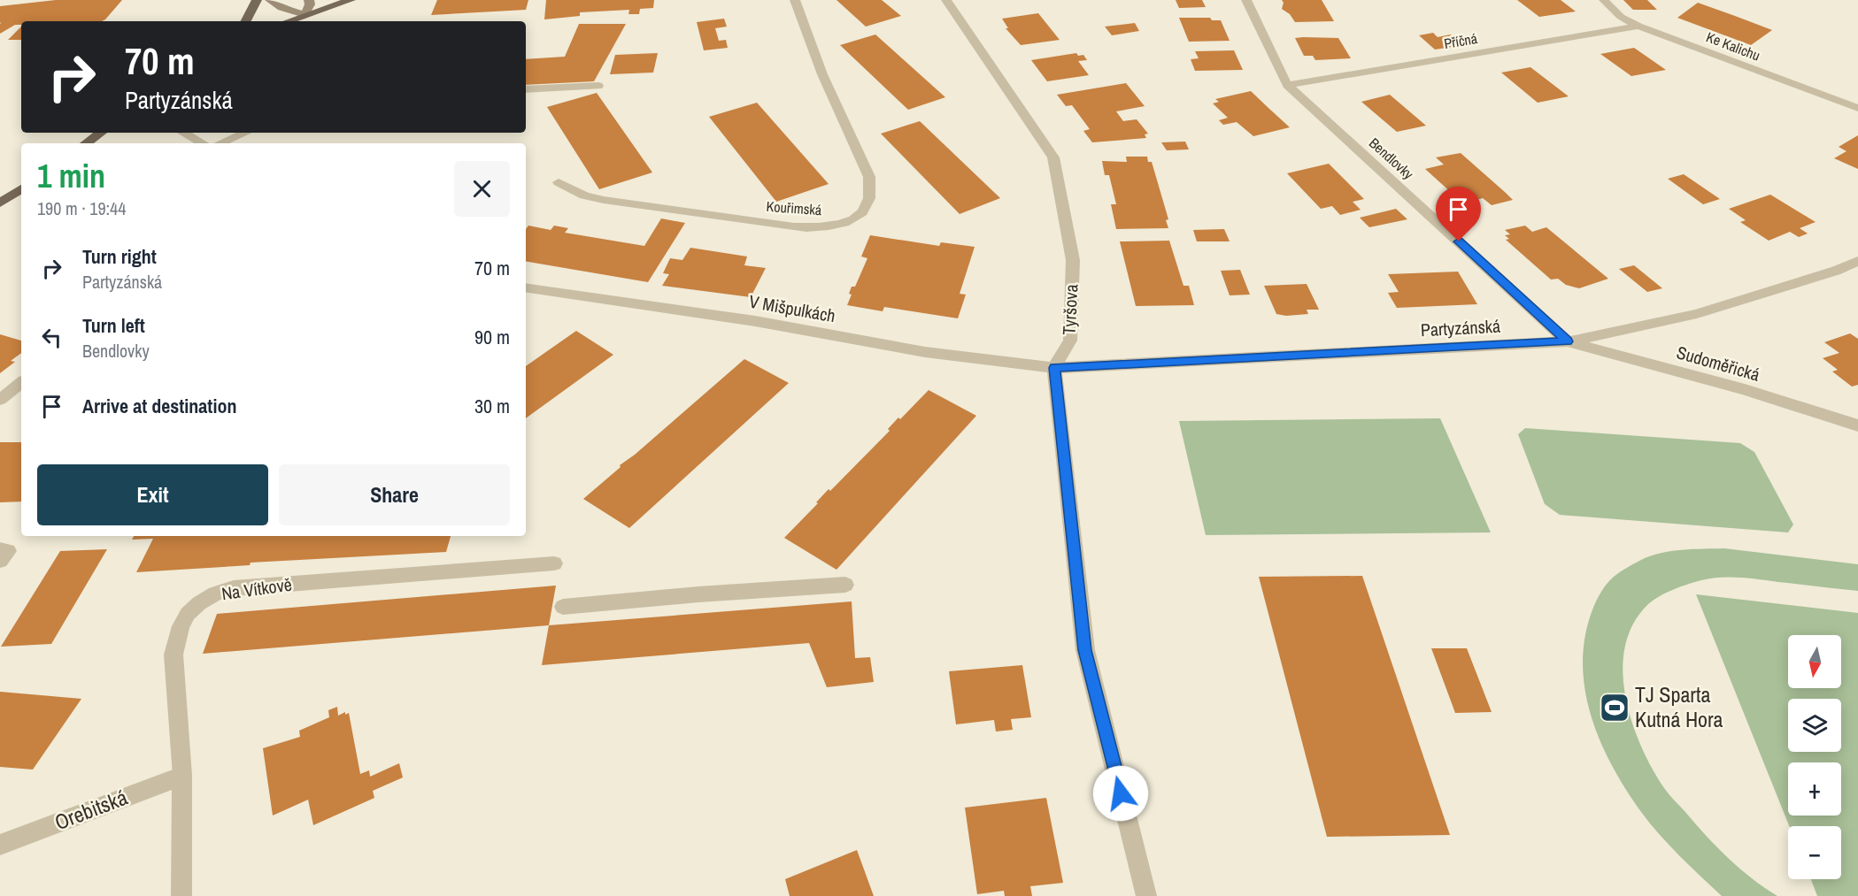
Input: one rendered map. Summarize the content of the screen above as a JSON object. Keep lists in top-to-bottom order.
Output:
{
  "streets": {
    "street": [
      "Příčná",
      "Ke Kalichu",
      "Bendlovky",
      "Kouřimská",
      "V Mišpulkách",
      "Tyršova",
      "Partyzánská",
      "Sudoměřická",
      "Na Vítkově",
      "Orebitská"
    ]
  },
  "crossings": [
    ["Příčná", "Ke Kalichu"],
    ["Příčná", "Bendlovky"],
    ["Bendlovky", "Partyzánská"],
    ["Bendlovky", "Sudoměřická"],
    ["V Mišpulkách", "Tyršova"],
    ["V Mišpulkách", "Partyzánská"],
    ["Tyršova", "Partyzánská"],
    ["Partyzánská", "Sudoměřická"],
    ["Na Vítkově", "Orebitská"]
  ],
  "places": {
    "sports": ["TJ Sparta Kutná Hora"]
  },
  "north": "bottom",
  "page": {
    "turn": ["70 m", "Partyzánská"],
    "heading": ["1 min", "190 m · 19:44"],
    "list": [
      {
        "name": "Turn right",
        "note": "Partyzánská",
        "value": "70 m"
      },
      {
        "name": "Turn left",
        "note": "Bendlovky",
        "value": "90 m"
      },
      {
        "name": "Arrive at destination",
        "value": "30 m"
      }
    ],
    "buttons": ["Exit", "Share"],
    "map_buttons": ["+", "−"]
  }
}
